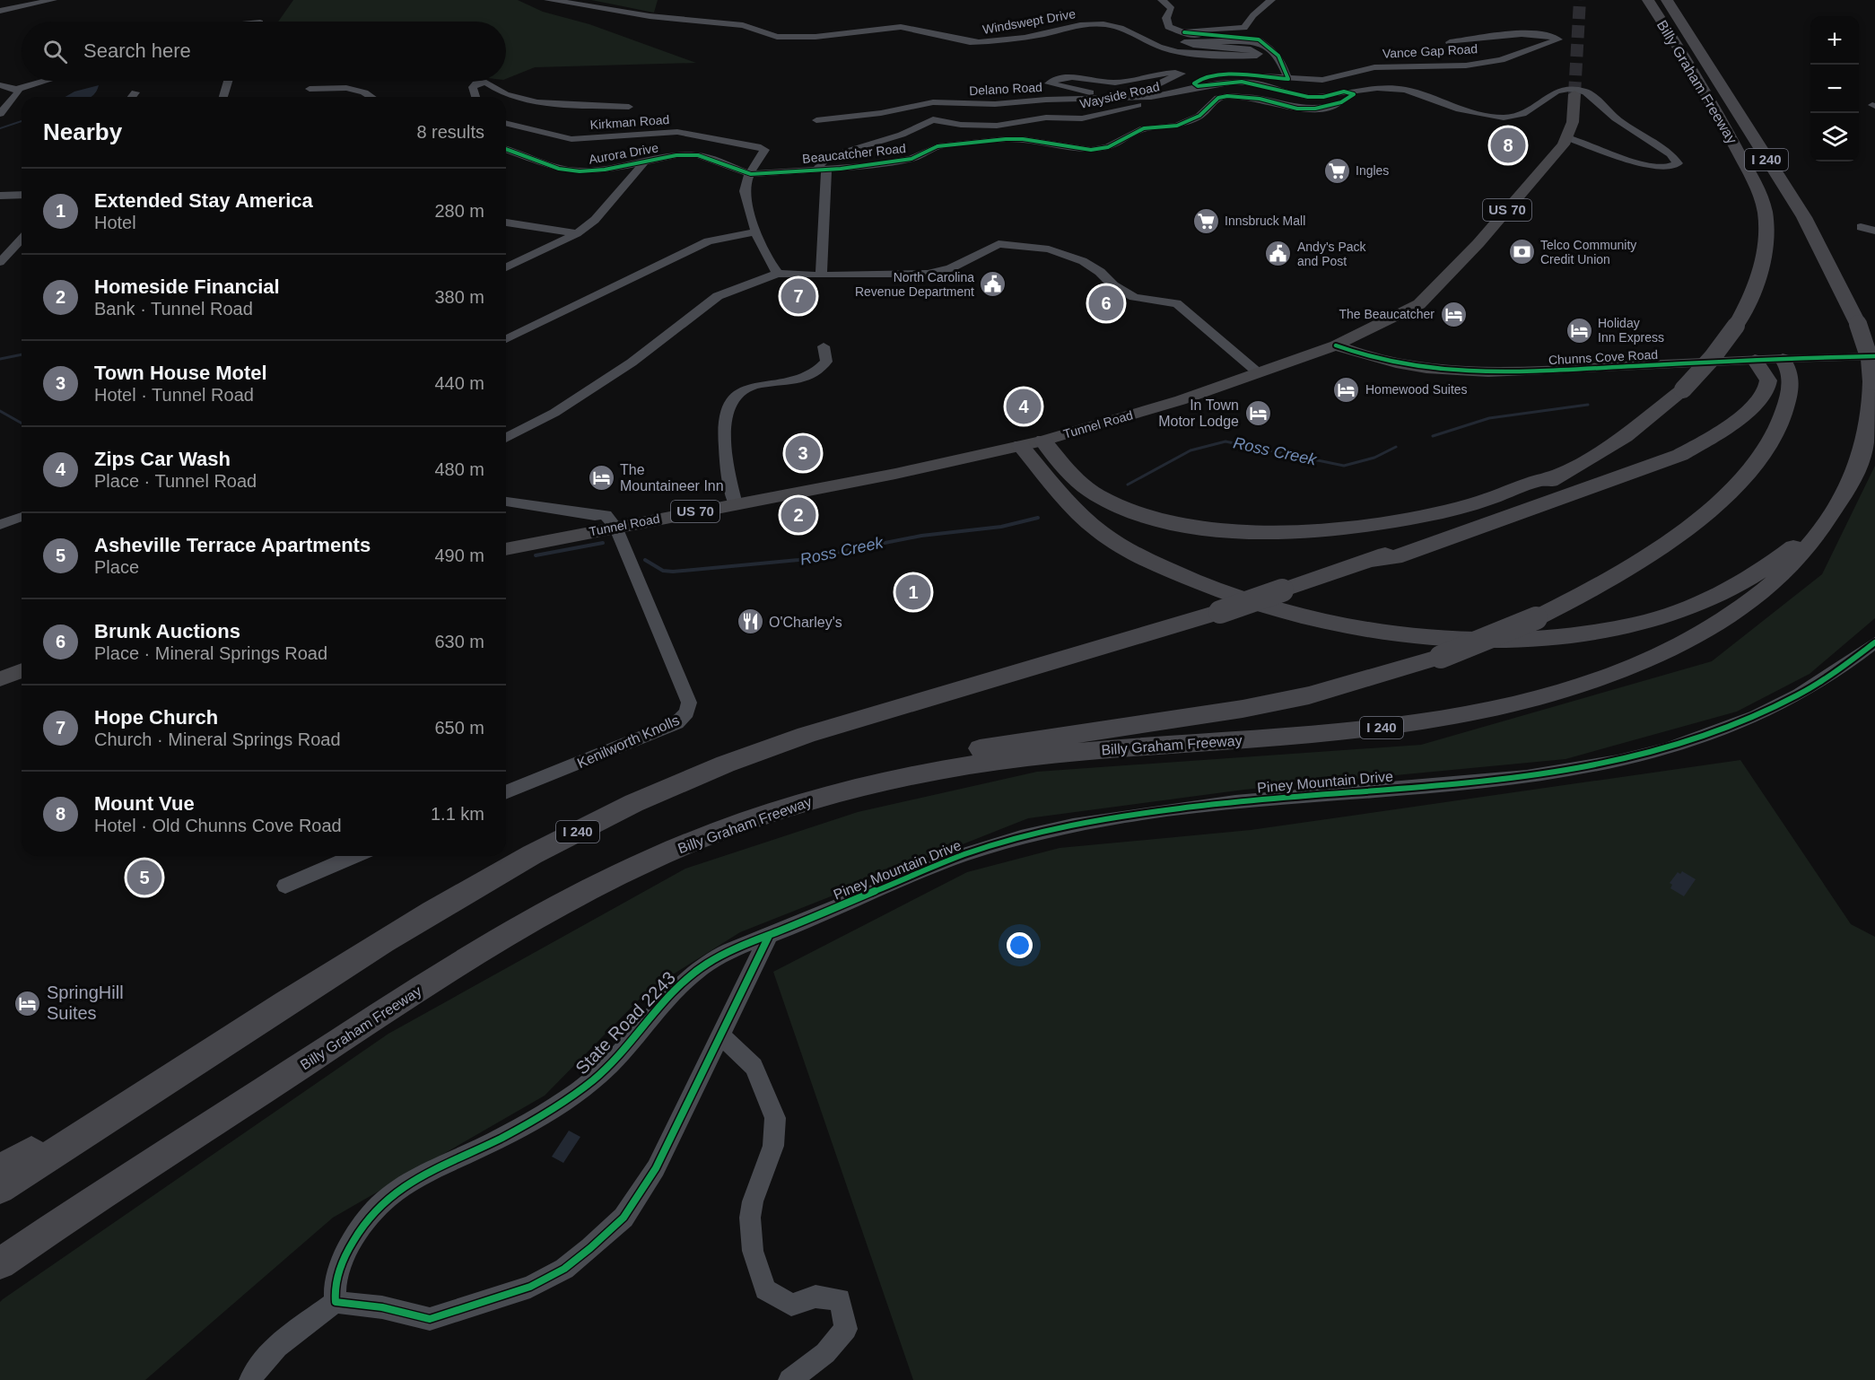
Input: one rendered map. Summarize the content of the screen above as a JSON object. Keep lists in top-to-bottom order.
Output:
{
  "streets": {
    "highway": ["Billy Graham Freeway", "I 240"],
    "main road": ["US 70", "Chunns Cove Road", "Tunnel Road"],
    "street": [
      "Windswept Drive",
      "Vance Gap Road",
      "Delano Road",
      "Wayside Road",
      "Kirkman Road",
      "Aurora Drive",
      "Beaucatcher Road",
      "Kenilworth Knolls",
      "Piney Mountain Drive",
      "State Road 2243"
    ]
  },
  "crossings": [
    ["Delano Road", "Wayside Road"],
    ["Wayside Road", "Beaucatcher Road"],
    ["Kirkman Road", "Aurora Drive"],
    ["Kirkman Road", "Beaucatcher Road"],
    ["Aurora Drive", "Beaucatcher Road"],
    ["Chunns Cove Road", "Tunnel Road"],
    ["Tunnel Road", "Kenilworth Knolls"],
    ["Piney Mountain Drive", "State Road 2243"]
  ],
  "water": ["Ross Creek"],
  "places": {
    "supermarket": ["Ingles", "Innsbruck Mall"],
    "bank": ["Telco Community Credit Union"],
    "public building": ["Andy's Pack and Post", "North Carolina Revenue Department"],
    "hotel": [
      "The Beaucatcher",
      "Holiday Inn Express",
      "Homewood Suites",
      "In Town Motor Lodge",
      "The Mountaineer Inn",
      "SpringHill Suites"
    ],
    "restaurant": ["O'Charley's"]
  },
  "page": {
    "map_buttons": ["+", "−"],
    "search": "Search here",
    "heading": ["Nearby", "8 results"],
    "pins": [
      "8",
      "7",
      "6",
      "4",
      "3",
      "2",
      "1",
      "5"
    ],
    "list": [
      {
        "mark": "1",
        "name": "Extended Stay America",
        "note": "Hotel",
        "value": "280 m"
      },
      {
        "mark": "2",
        "name": "Homeside Financial",
        "note": "Bank · Tunnel Road",
        "value": "380 m"
      },
      {
        "mark": "3",
        "name": "Town House Motel",
        "note": "Hotel · Tunnel Road",
        "value": "440 m"
      },
      {
        "mark": "4",
        "name": "Zips Car Wash",
        "note": "Place · Tunnel Road",
        "value": "480 m"
      },
      {
        "mark": "5",
        "name": "Asheville Terrace Apartments",
        "note": "Place",
        "value": "490 m"
      },
      {
        "mark": "6",
        "name": "Brunk Auctions",
        "note": "Place · Mineral Springs Road",
        "value": "630 m"
      },
      {
        "mark": "7",
        "name": "Hope Church",
        "note": "Church · Mineral Springs Road",
        "value": "650 m"
      },
      {
        "mark": "8",
        "name": "Mount Vue",
        "note": "Hotel · Old Chunns Cove Road",
        "value": "1.1 km"
      }
    ]
  }
}
